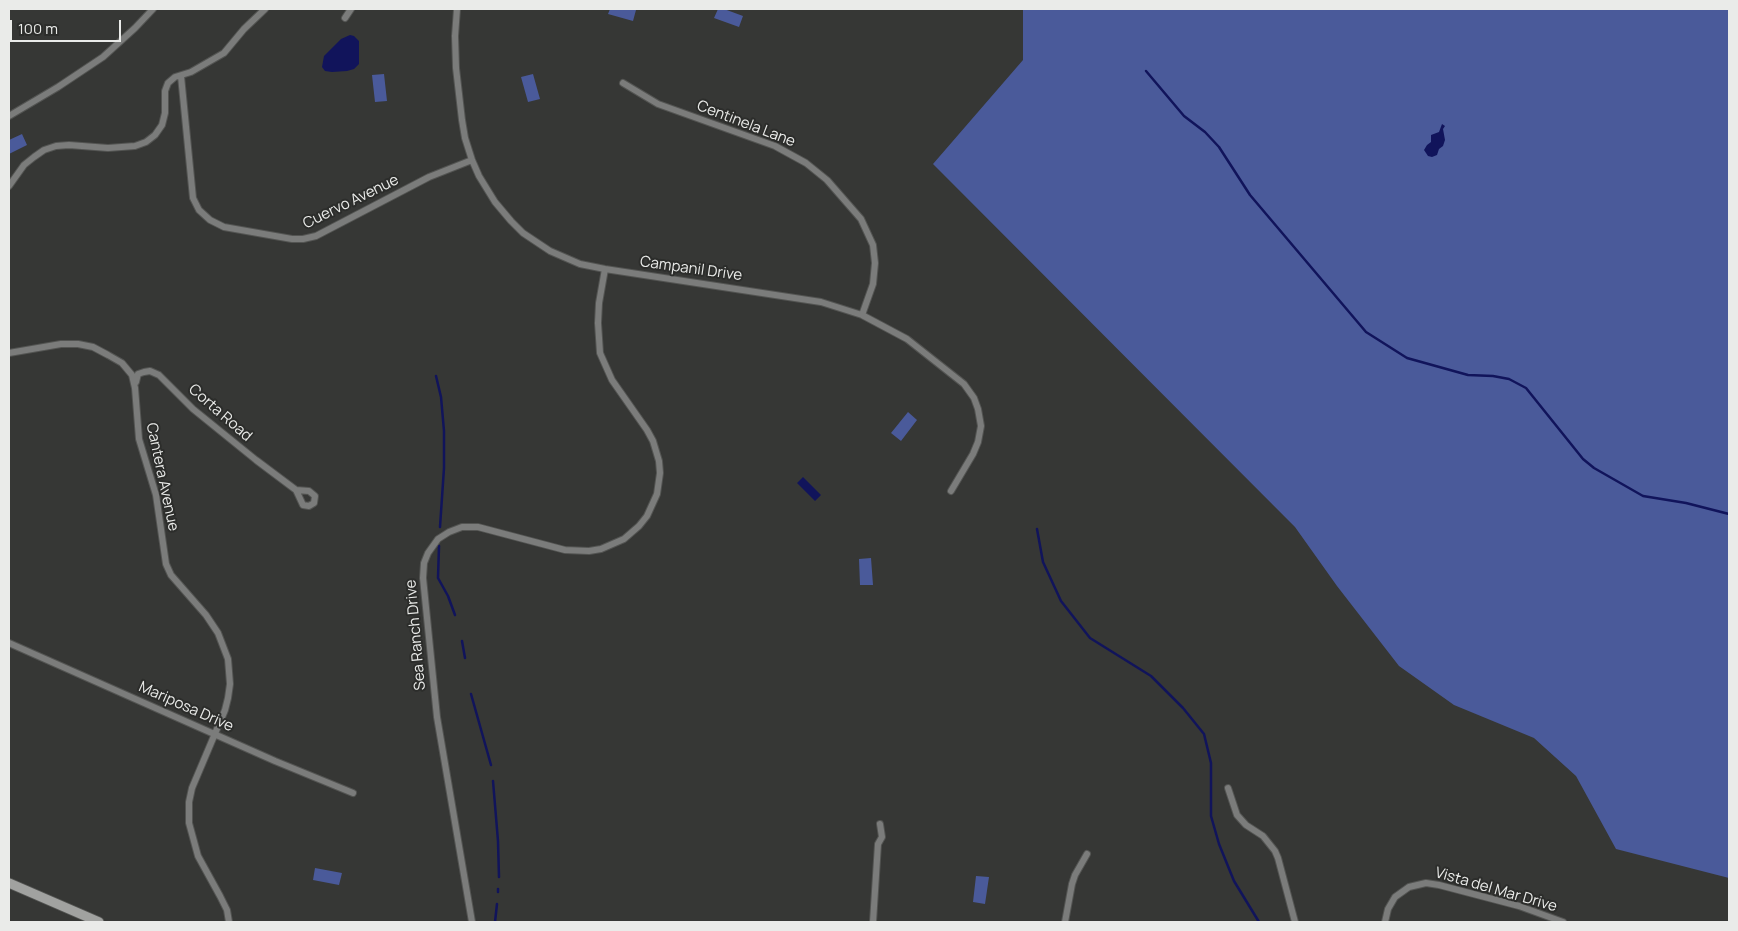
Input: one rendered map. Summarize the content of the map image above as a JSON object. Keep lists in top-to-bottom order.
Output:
{
  "streets": {
    "street": [
      "Centinela Lane",
      "Cuervo Avenue",
      "Campanil Drive",
      "Corta Road",
      "Cantera Avenue",
      "Sea Ranch Drive",
      "Mariposa Drive",
      "Vista del Mar Drive"
    ]
  },
  "crossings": [
    ["Centinela Lane", "Campanil Drive"],
    ["Cuervo Avenue", "Campanil Drive"],
    ["Campanil Drive", "Sea Ranch Drive"],
    ["Corta Road", "Cantera Avenue"],
    ["Cantera Avenue", "Mariposa Drive"]
  ],
  "scale_bar": "100 m"
}
